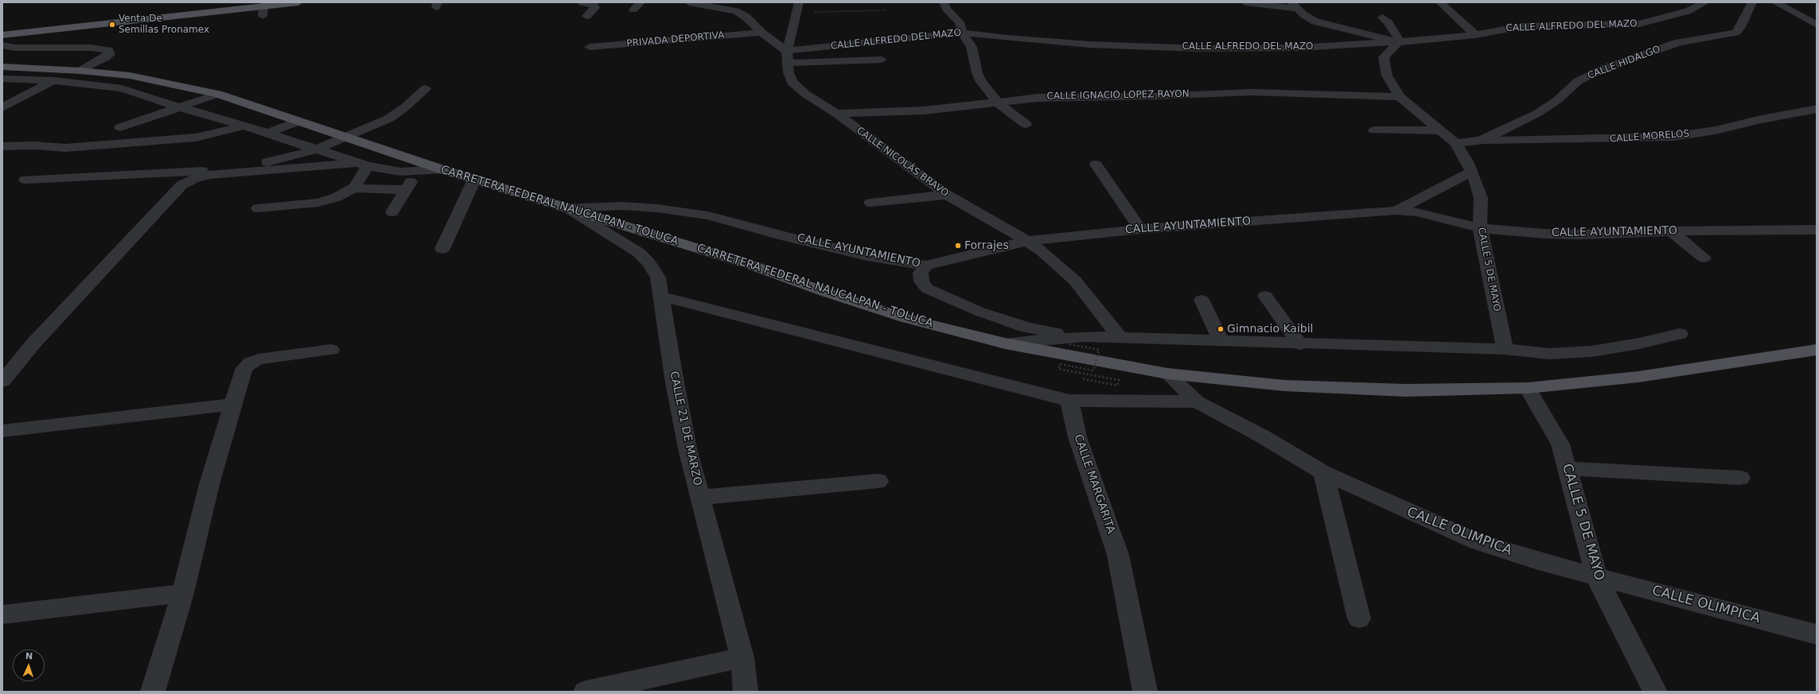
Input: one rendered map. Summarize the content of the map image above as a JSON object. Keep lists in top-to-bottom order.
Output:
{
  "streets": {
    "main road": ["CARRETERA FEDERAL NAUCALPAN - TOLUCA"],
    "street": [
      "CALLE ALFREDO DEL MAZO",
      "PRIVADA DEPORTIVA",
      "CALLE HIDALGO",
      "CALLE IGNACIO LOPEZ RAYON",
      "CALLE MORELOS",
      "CALLE NICOLÁS BRAVO",
      "CALLE AYUNTAMIENTO",
      "CALLE 5 DE MAYO",
      "CALLE 21 DE MARZO",
      "CALLE MARGARITA",
      "CALLE OLIMPICA"
    ]
  },
  "crossings": [
    ["CALLE ALFREDO DEL MAZO", "CALLE NICOLÁS BRAVO"],
    ["CALLE ALFREDO DEL MAZO", "CALLE 5 DE MAYO"],
    ["CALLE HIDALGO", "CALLE MORELOS"],
    ["CALLE HIDALGO", "CALLE 5 DE MAYO"],
    ["CALLE IGNACIO LOPEZ RAYON", "CALLE NICOLÁS BRAVO"],
    ["CALLE IGNACIO LOPEZ RAYON", "CALLE 5 DE MAYO"],
    ["CALLE NICOLÁS BRAVO", "CALLE AYUNTAMIENTO"],
    ["CARRETERA FEDERAL NAUCALPAN - TOLUCA", "CALLE AYUNTAMIENTO"],
    ["CARRETERA FEDERAL NAUCALPAN - TOLUCA", "CALLE 5 DE MAYO"],
    ["CARRETERA FEDERAL NAUCALPAN - TOLUCA", "CALLE 21 DE MARZO"],
    ["CARRETERA FEDERAL NAUCALPAN - TOLUCA", "CALLE OLIMPICA"],
    ["CALLE AYUNTAMIENTO", "CALLE 5 DE MAYO"],
    ["CALLE AYUNTAMIENTO", "CALLE 21 DE MARZO"],
    ["CALLE 5 DE MAYO", "CALLE OLIMPICA"]
  ],
  "places": ["Venta De Semillas Pronamex", "Forrajes", "Gimnacio Kaibil"],
  "north": "top"
}
